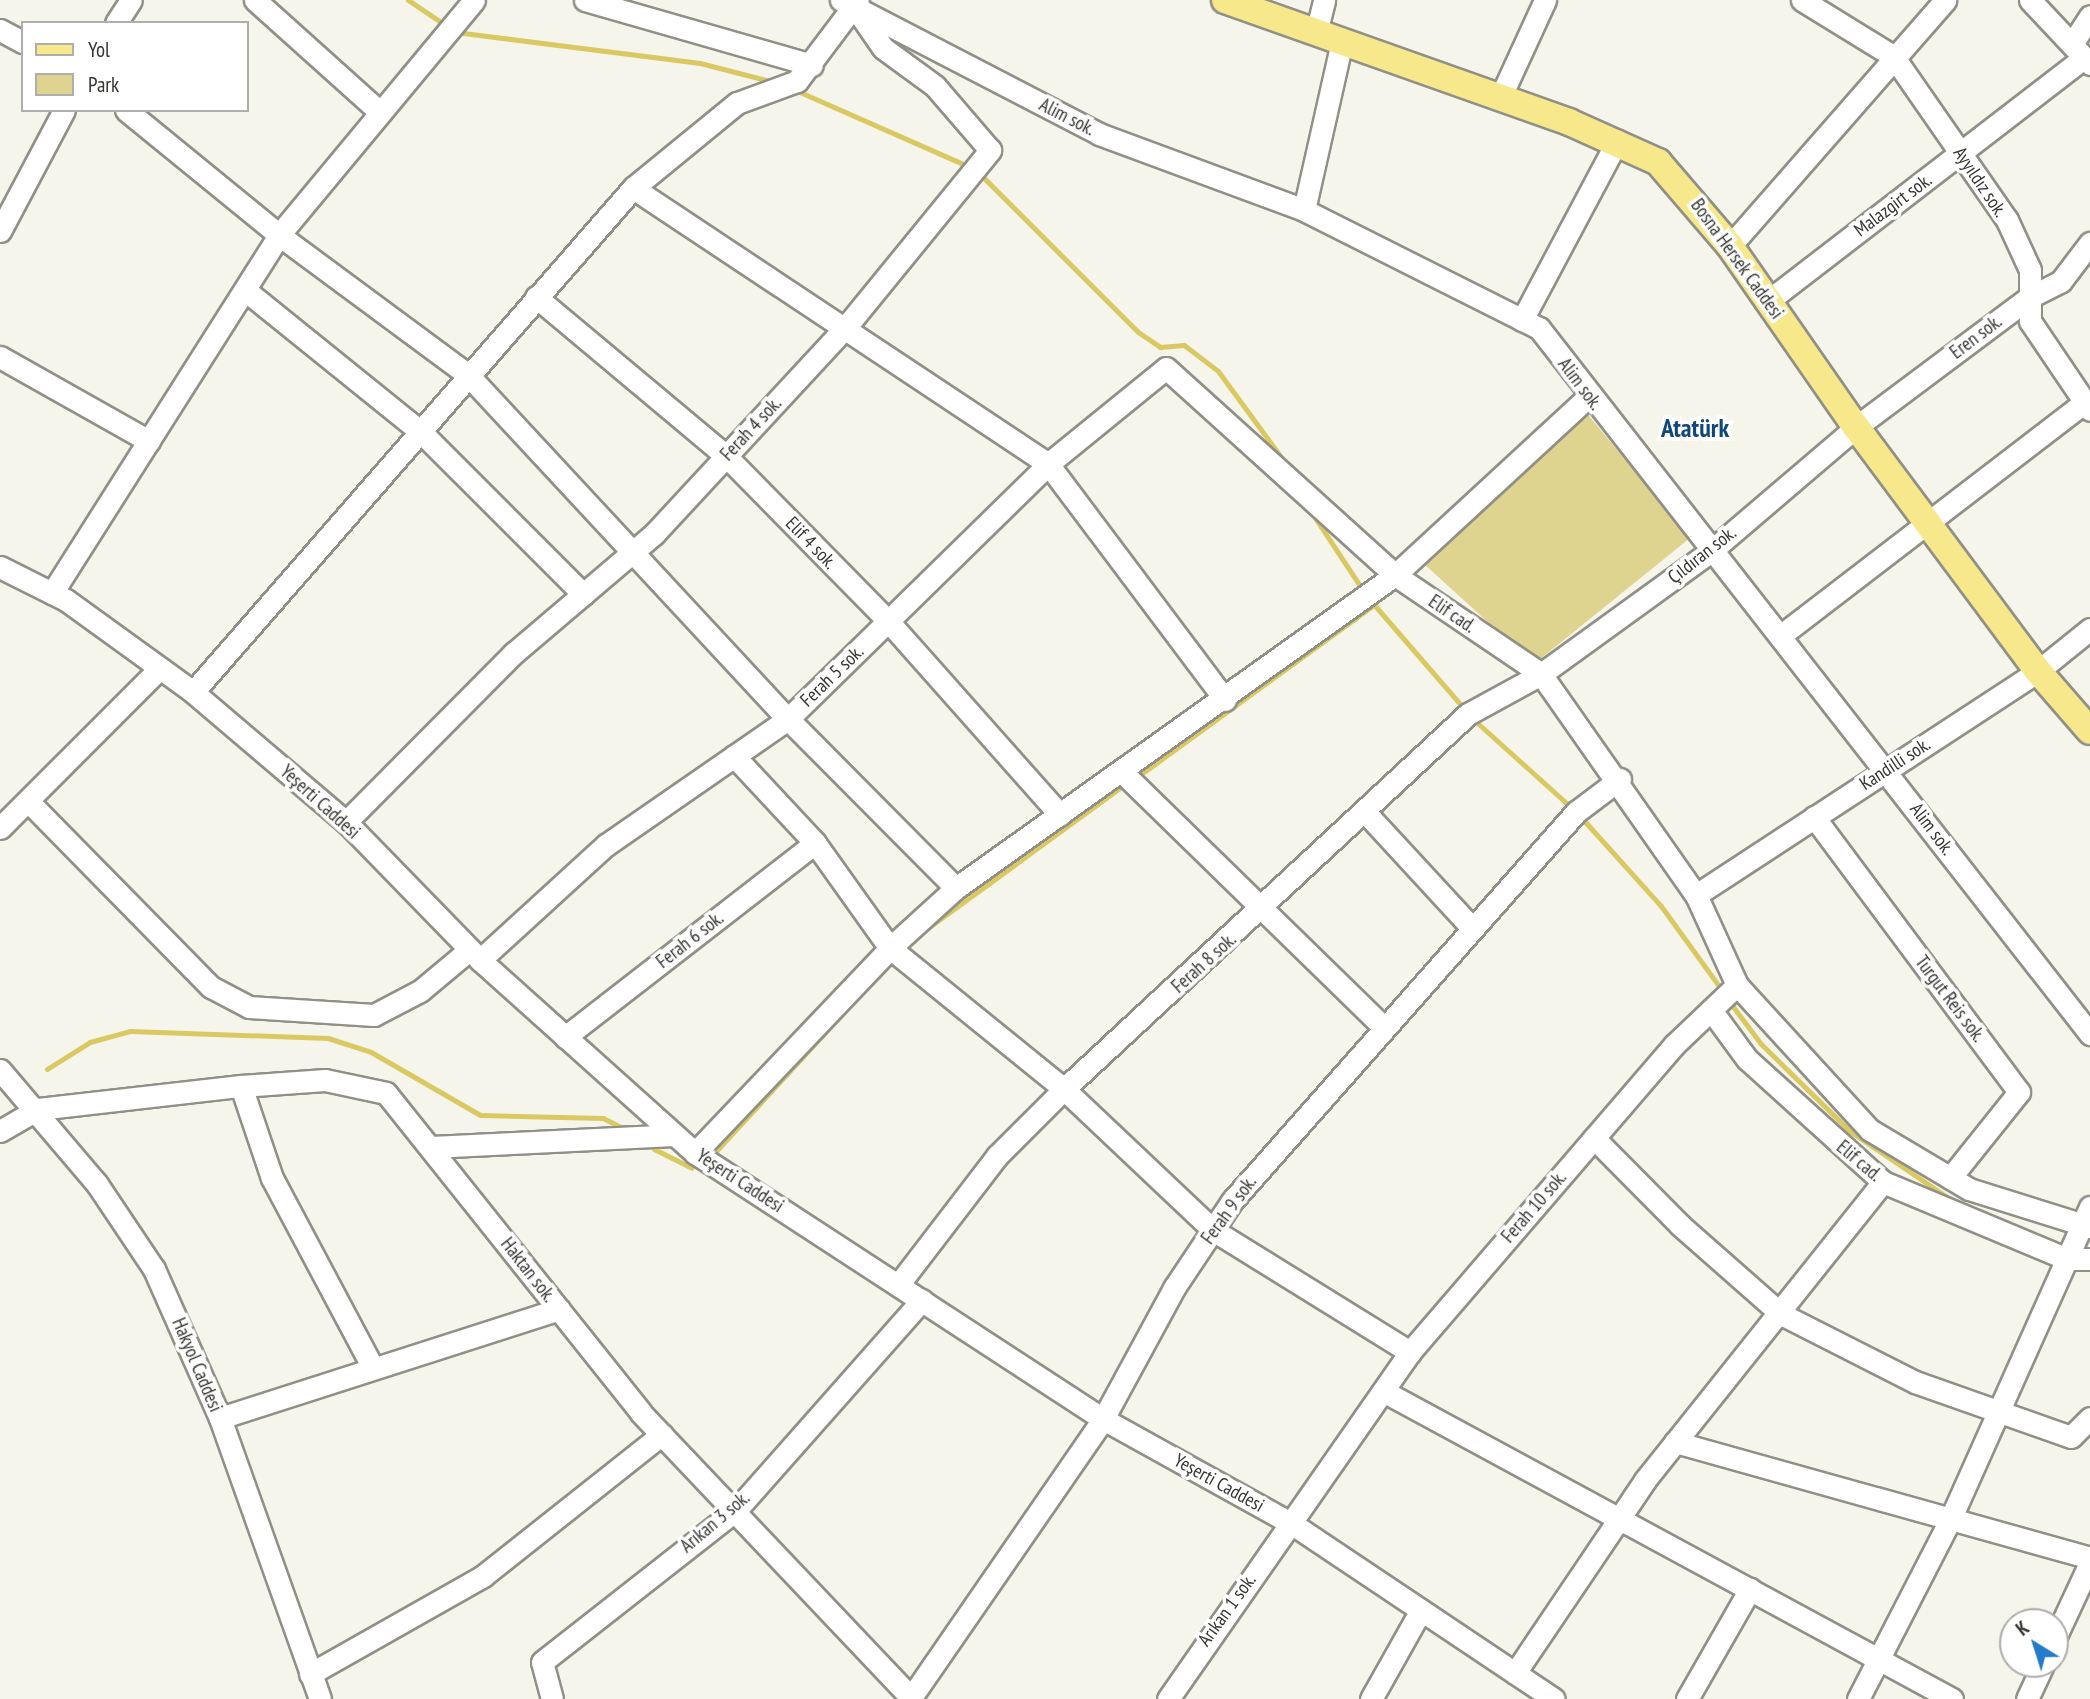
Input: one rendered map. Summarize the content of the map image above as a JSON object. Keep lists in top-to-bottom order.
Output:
{
  "streets": {
    "main road": ["Bosna Hersek Caddesi"],
    "street": [
      "Alim sok.",
      "Ayyıldız sok.",
      "Malazgirt sok.",
      "Eren sok.",
      "Ferah 4 sok.",
      "Elif 4 sok.",
      "Çıldıran sok.",
      "Elif cad.",
      "Ferah 5 sok.",
      "Kandilli sok.",
      "Yeşerti Caddesi",
      "Ferah 6 sok.",
      "Ferah 8 sok.",
      "Turgut Reis sok.",
      "Ferah 10 sok.",
      "Ferah 9 sok.",
      "Haktan sok.",
      "Hakyol Caddesi",
      "Arıkan 3 sok.",
      "Arıkan 1 sok."
    ]
  },
  "crossings": [
    ["Alim sok.", "Ferah 4 sok."],
    ["Alim sok.", "Çıldıran sok."],
    ["Alim sok.", "Kandilli sok."],
    ["Ayyıldız sok.", "Malazgirt sok."],
    ["Ayyıldız sok.", "Eren sok."],
    ["Malazgirt sok.", "Bosna Hersek Caddesi"],
    ["Bosna Hersek Caddesi", "Eren sok."],
    ["Bosna Hersek Caddesi", "Çıldıran sok."],
    ["Bosna Hersek Caddesi", "Kandilli sok."],
    ["Eren sok.", "Çıldıran sok."],
    ["Ferah 4 sok.", "Elif 4 sok."],
    ["Ferah 4 sok.", "Yeşerti Caddesi"],
    ["Elif 4 sok.", "Ferah 5 sok."],
    ["Çıldıran sok.", "Elif cad."],
    ["Çıldıran sok.", "Ferah 8 sok."],
    ["Elif cad.", "Ferah 5 sok."],
    ["Elif cad.", "Kandilli sok."],
    ["Elif cad.", "Ferah 8 sok."],
    ["Elif cad.", "Turgut Reis sok."],
    ["Elif cad.", "Ferah 10 sok."],
    ["Elif cad.", "Ferah 9 sok."],
    ["Ferah 5 sok.", "Yeşerti Caddesi"],
    ["Kandilli sok.", "Turgut Reis sok."],
    ["Yeşerti Caddesi", "Ferah 6 sok."],
    ["Yeşerti Caddesi", "Ferah 8 sok."],
    ["Yeşerti Caddesi", "Ferah 10 sok."],
    ["Yeşerti Caddesi", "Ferah 9 sok."],
    ["Yeşerti Caddesi", "Arıkan 3 sok."],
    ["Yeşerti Caddesi", "Arıkan 1 sok."],
    ["Ferah 10 sok.", "Arıkan 1 sok."],
    ["Ferah 9 sok.", "Haktan sok."],
    ["Haktan sok.", "Hakyol Caddesi"],
    ["Haktan sok.", "Arıkan 3 sok."]
  ],
  "districts": ["Atatürk"],
  "legend": ["Yol", "Park"],
  "north": "top left"
}
